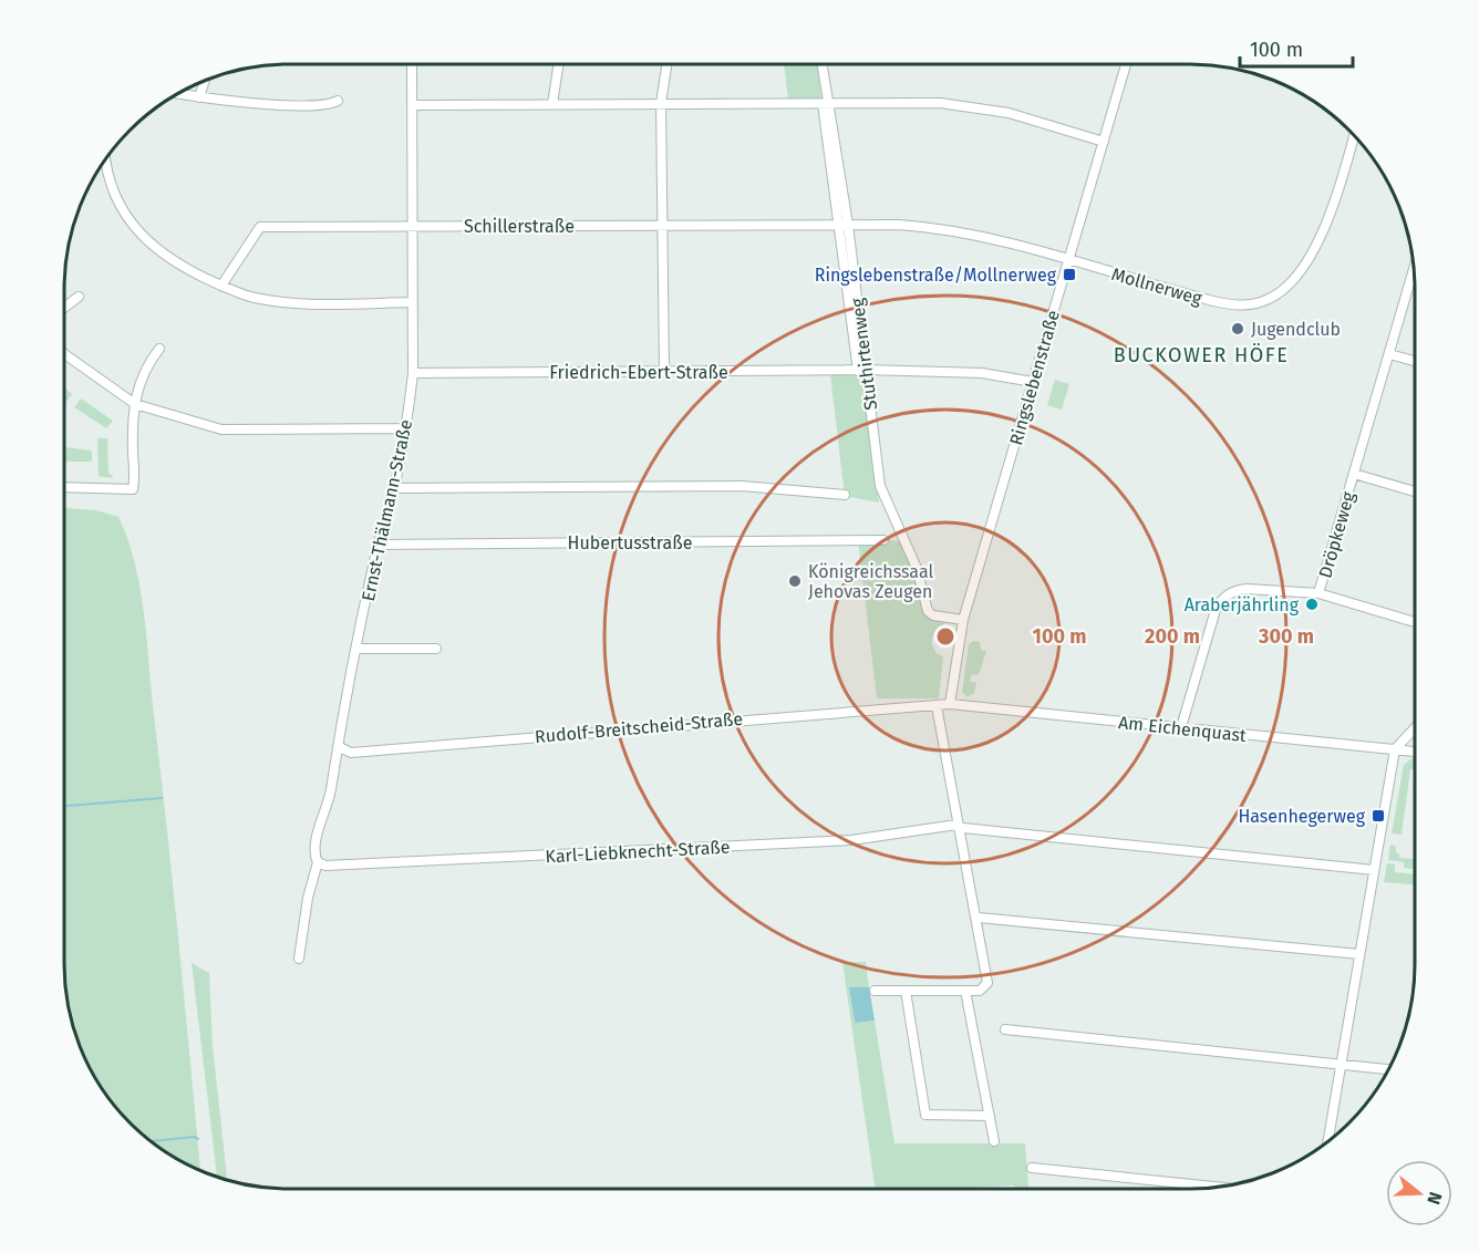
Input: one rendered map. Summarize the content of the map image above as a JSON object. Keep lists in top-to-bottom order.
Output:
{
  "streets": {
    "street": [
      "Schillerstraße",
      "Mollnerweg",
      "Stuthirtenweg",
      "Friedrich-Ebert-Straße",
      "Ringslebenstraße",
      "Ernst-Thälmann-Straße",
      "Dröpkeweg",
      "Hubertusstraße",
      "Rudolf-Breitscheid-Straße",
      "Am Eichenquast",
      "Karl-Liebknecht-Straße"
    ]
  },
  "crossings": [
    ["Schillerstraße", "Mollnerweg"],
    ["Schillerstraße", "Stuthirtenweg"],
    ["Schillerstraße", "Ernst-Thälmann-Straße"],
    ["Mollnerweg", "Stuthirtenweg"],
    ["Mollnerweg", "Ringslebenstraße"],
    ["Stuthirtenweg", "Friedrich-Ebert-Straße"],
    ["Stuthirtenweg", "Ringslebenstraße"],
    ["Friedrich-Ebert-Straße", "Ringslebenstraße"],
    ["Friedrich-Ebert-Straße", "Ernst-Thälmann-Straße"],
    ["Ringslebenstraße", "Rudolf-Breitscheid-Straße"],
    ["Ringslebenstraße", "Am Eichenquast"],
    ["Ringslebenstraße", "Karl-Liebknecht-Straße"],
    ["Ernst-Thälmann-Straße", "Hubertusstraße"],
    ["Ernst-Thälmann-Straße", "Rudolf-Breitscheid-Straße"],
    ["Ernst-Thälmann-Straße", "Karl-Liebknecht-Straße"],
    ["Dröpkeweg", "Am Eichenquast"],
    ["Rudolf-Breitscheid-Straße", "Am Eichenquast"]
  ],
  "districts": ["BUCKOWER HÖFE"],
  "places": {
    "transit": ["Ringslebenstraße/Mollnerweg", "Hasenhegerweg"],
    "other": ["Jugendclub", "Königreichssaal Jehovas Zeugen", "Araberjährling"]
  },
  "scale_bar": "100 m",
  "north": "right",
  "rings": ["100 m", "200 m", "300 m"]
}
